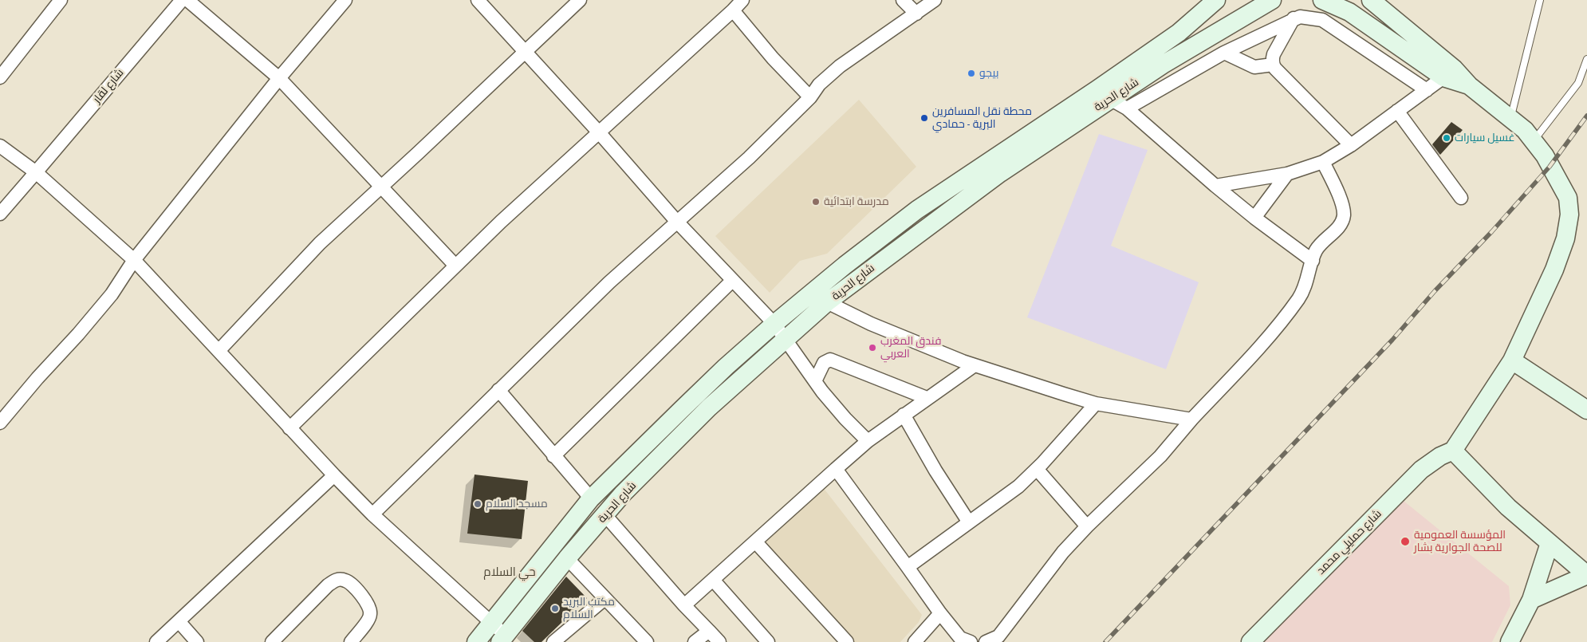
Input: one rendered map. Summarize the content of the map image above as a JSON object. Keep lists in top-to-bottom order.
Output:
{
  "streets": {
    "main road": ["شارع الحرية", "شارع حمليلي محمد"],
    "street": ["شارع لقار"]
  },
  "districts": ["حي السلام"],
  "places": [
    "بيجو",
    "محطة نقل المسافرين البرية - حمادي",
    "غسيل سيارات",
    "مدرسة ابتدائية",
    "فندق المغرب العربي",
    "مسجد السلام",
    "المؤسسة العمومية للصحة الجوارية بشار",
    "مكتب البريد السلام"
  ]
}
